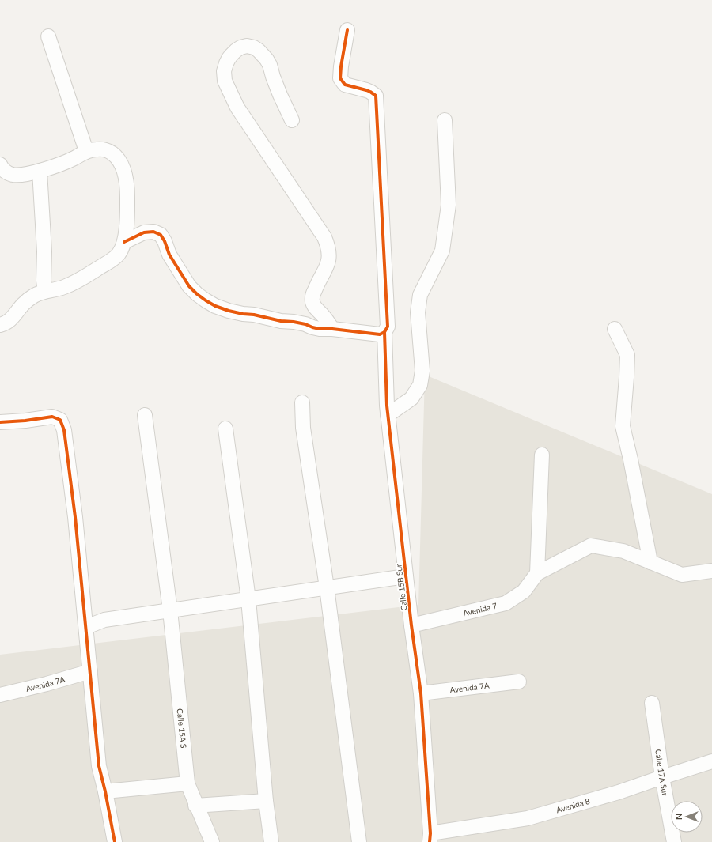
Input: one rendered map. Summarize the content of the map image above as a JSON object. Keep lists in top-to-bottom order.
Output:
{
  "streets": {
    "street": [
      "Calle 15B Sur",
      "Avenida 7",
      "Avenida 7A",
      "Calle 15A S",
      "Calle 17A Sur",
      "Avenida 8"
    ]
  },
  "crossings": [
    ["Calle 15B Sur", "Avenida 7"],
    ["Calle 15B Sur", "Avenida 7A"],
    ["Calle 15B Sur", "Avenida 8"],
    ["Calle 17A Sur", "Avenida 8"]
  ],
  "north": "left"
}
